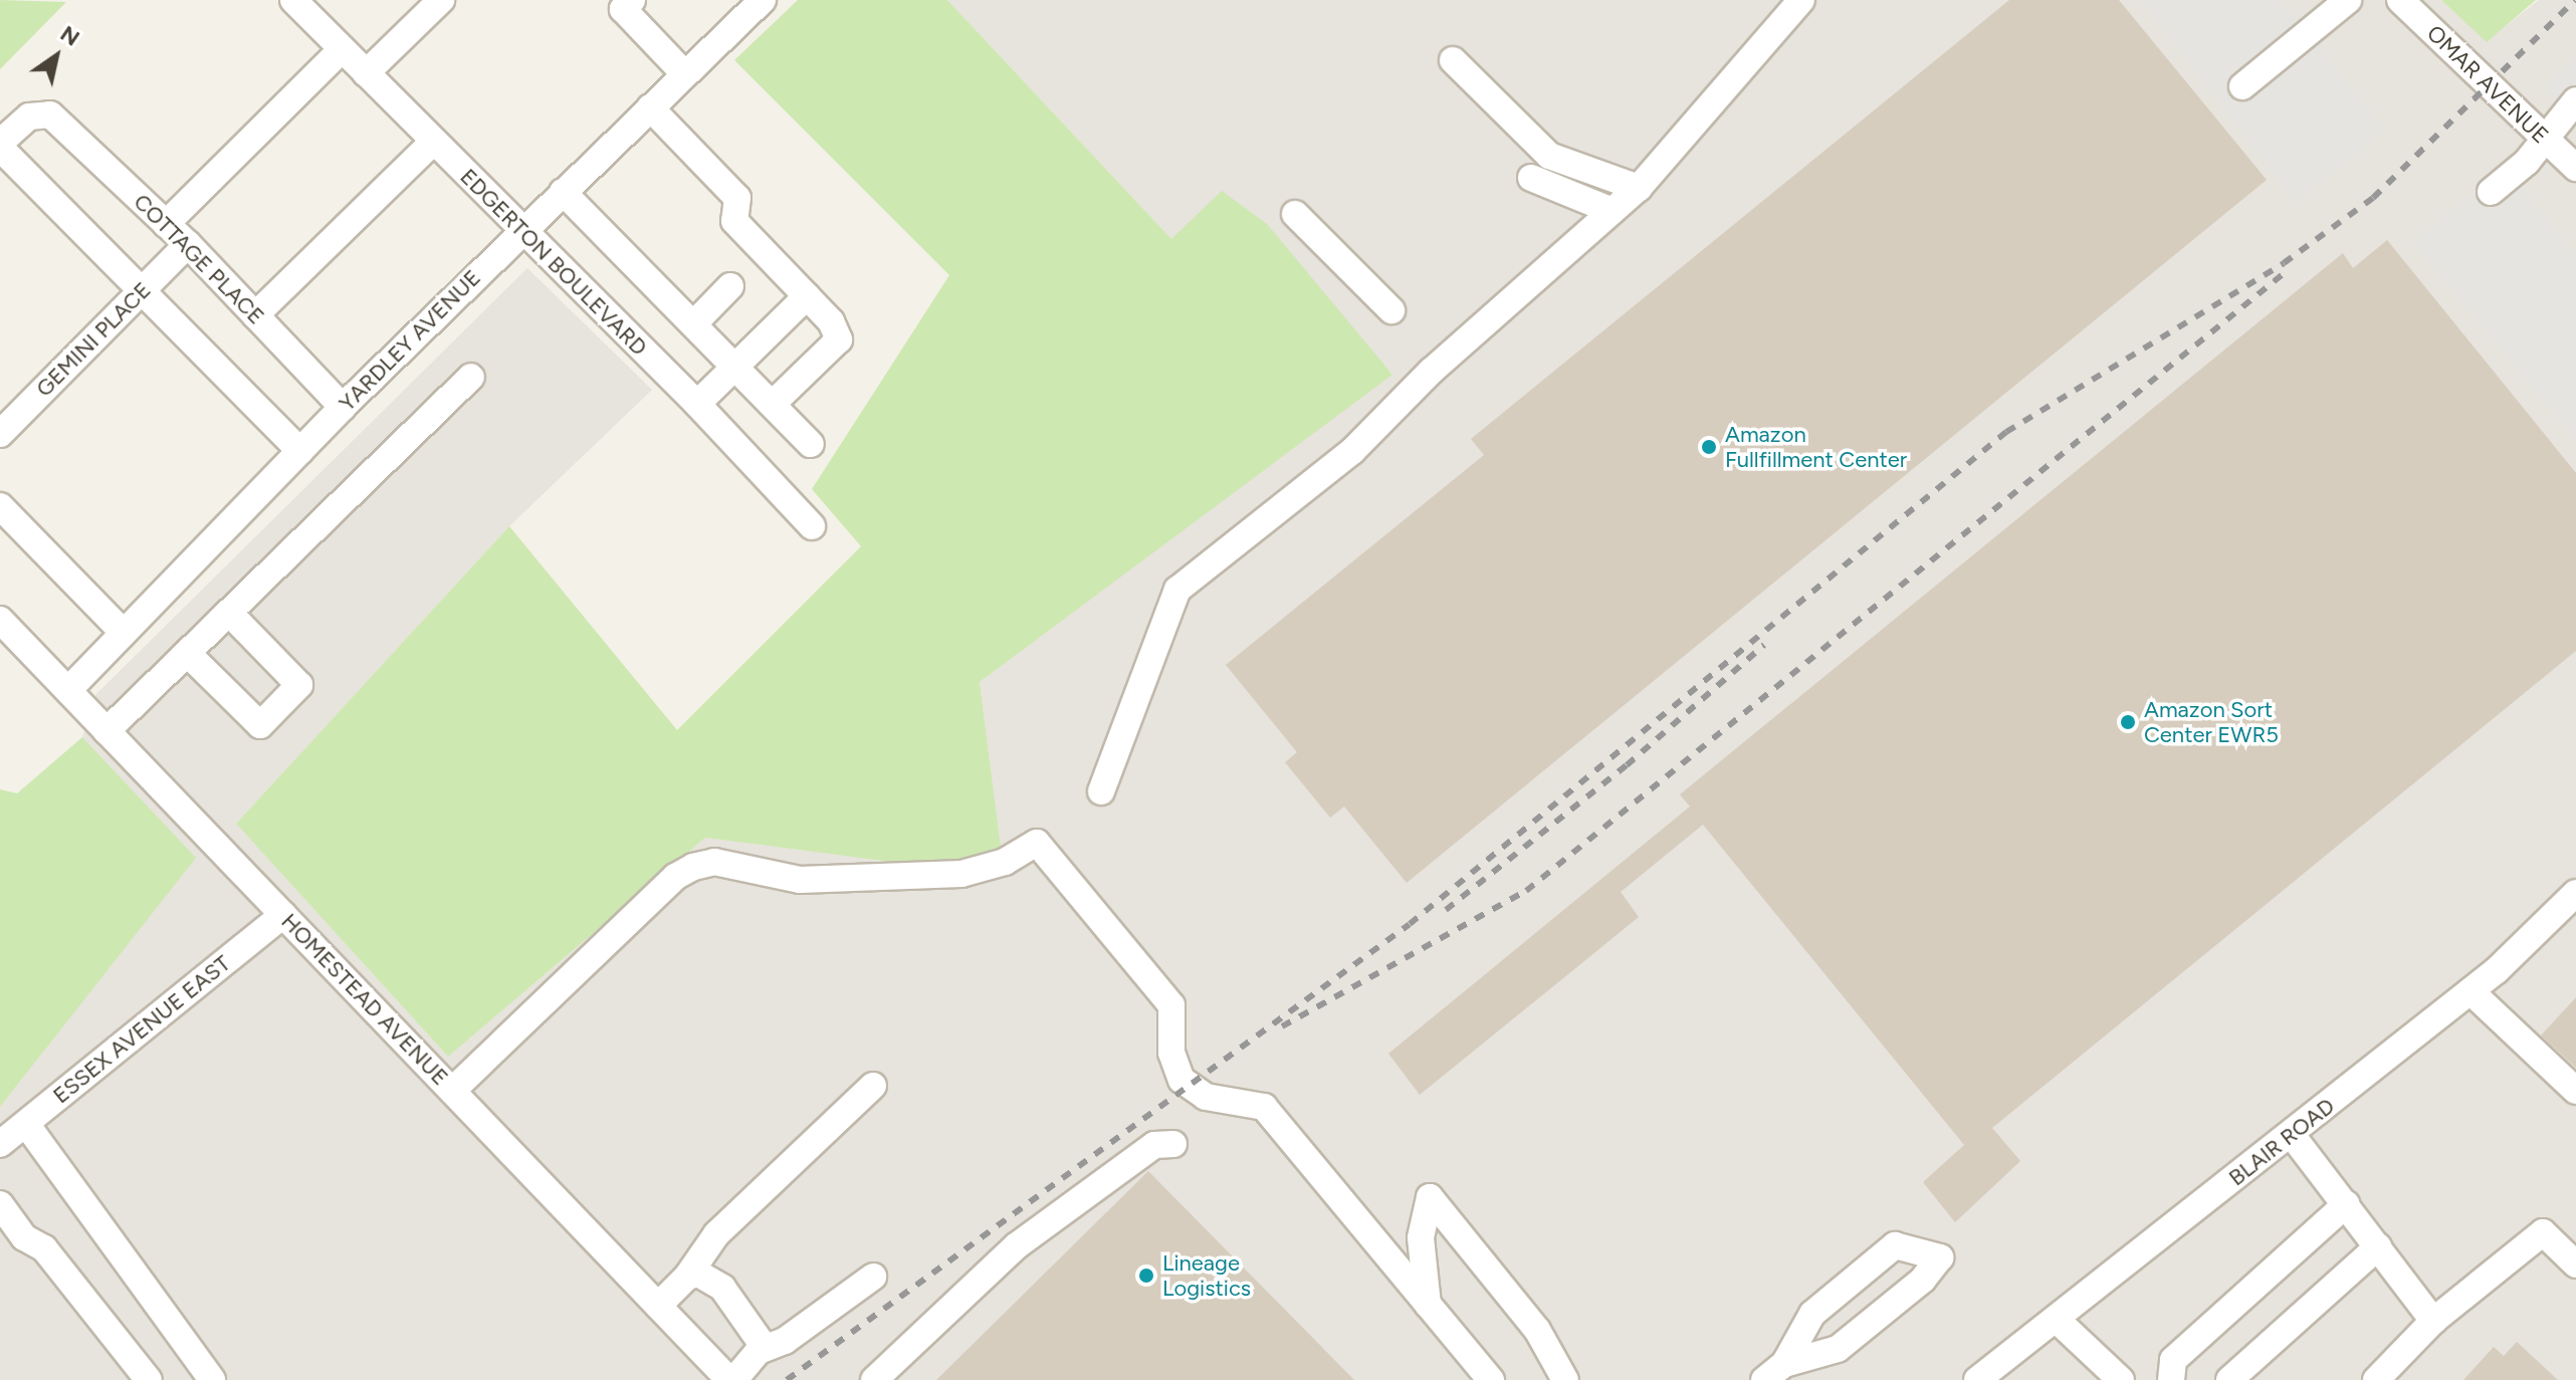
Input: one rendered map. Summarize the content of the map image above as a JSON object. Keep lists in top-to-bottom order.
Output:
{
  "streets": {
    "street": [
      "OMAR AVENUE",
      "COTTAGE PLACE",
      "EDGERTON BOULEVARD",
      "GEMINI PLACE",
      "YARDLEY AVENUE",
      "HOMESTEAD AVENUE",
      "ESSEX AVENUE EAST",
      "BLAIR ROAD"
    ]
  },
  "crossings": [
    ["COTTAGE PLACE", "GEMINI PLACE"],
    ["COTTAGE PLACE", "YARDLEY AVENUE"],
    ["EDGERTON BOULEVARD", "YARDLEY AVENUE"],
    ["YARDLEY AVENUE", "HOMESTEAD AVENUE"],
    ["HOMESTEAD AVENUE", "ESSEX AVENUE EAST"]
  ],
  "places": ["Amazon Fullfillment Center", "Amazon Sort Center EWR5", "Lineage Logistics"],
  "north": "top right"
}
